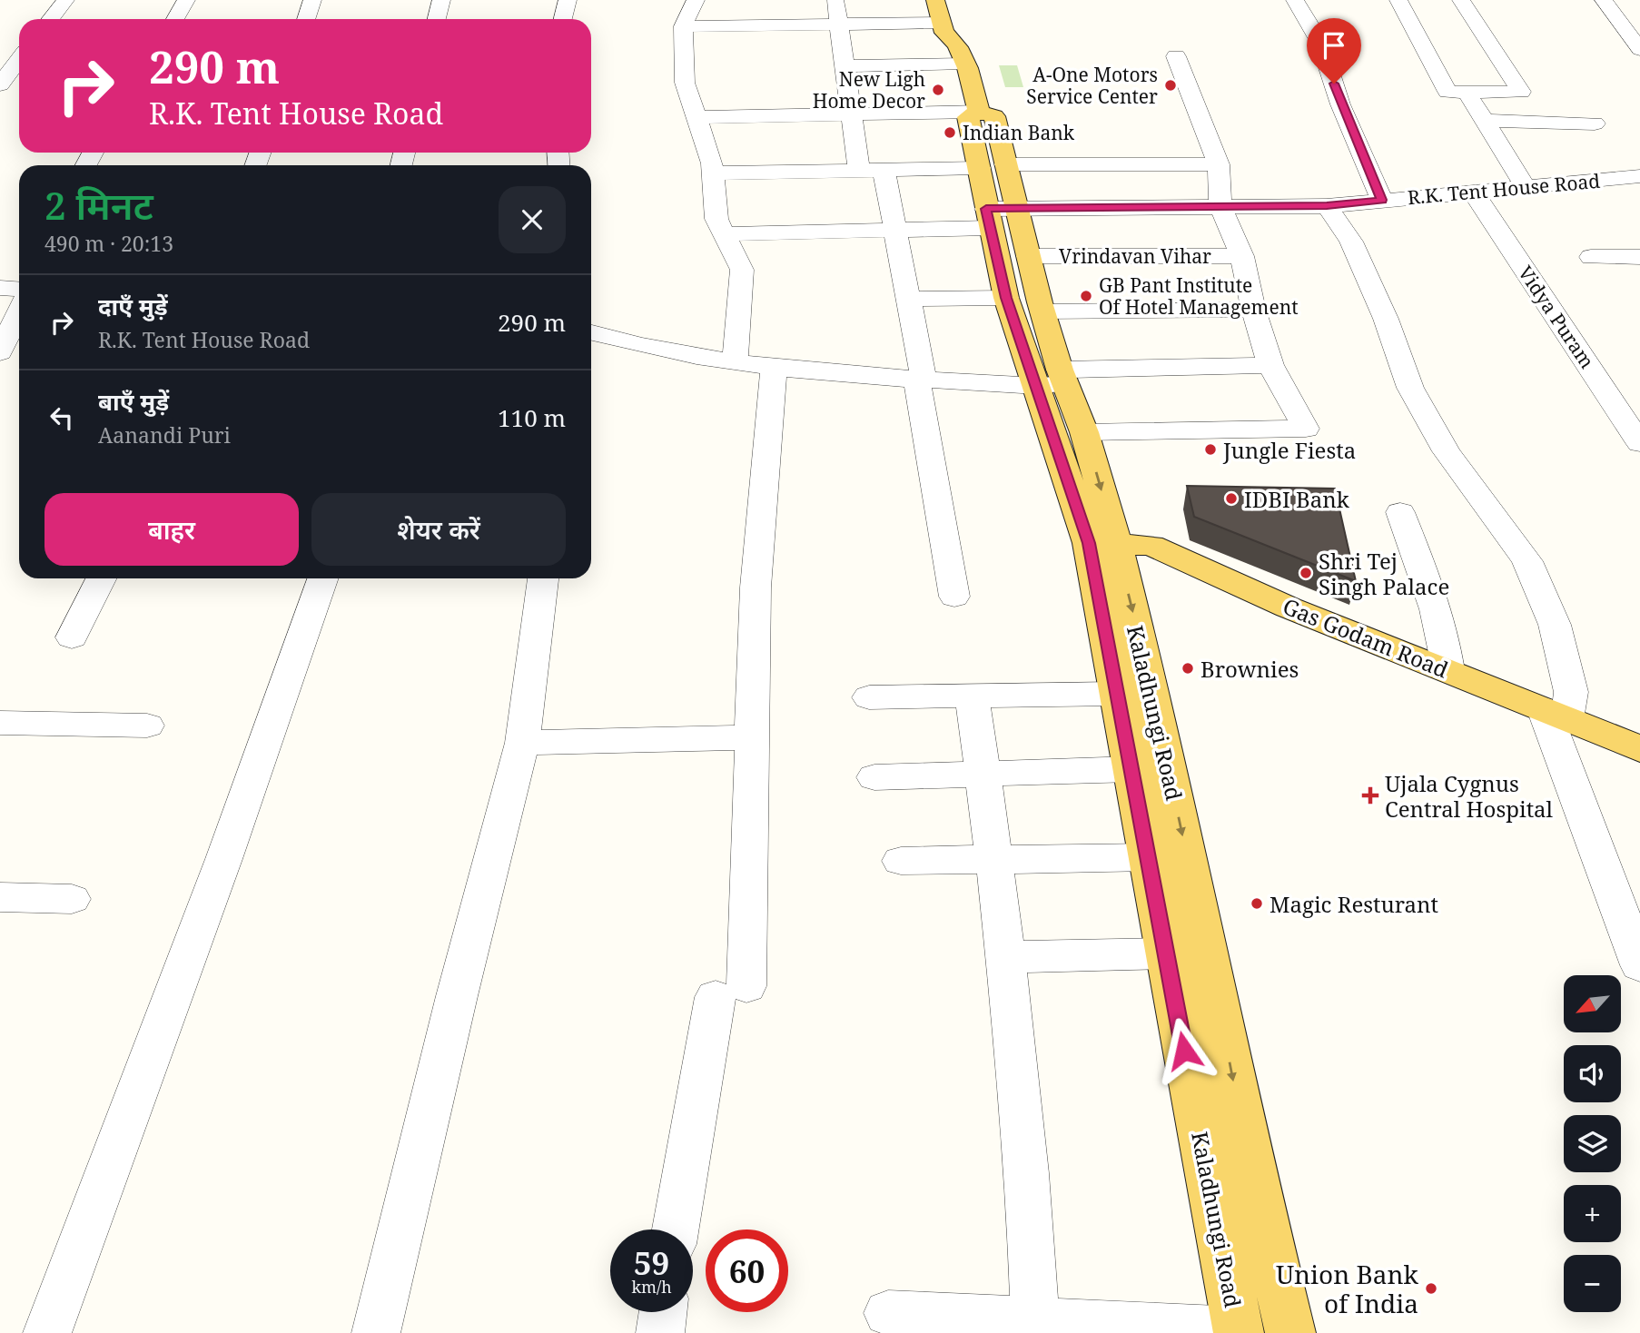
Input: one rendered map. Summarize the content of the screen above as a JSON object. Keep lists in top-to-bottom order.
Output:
{
  "streets": {
    "main road": ["Gas Godam Road", "Kaladhungi Road"],
    "street": ["R.K. Tent House Road", "Vrindavan Vihar", "Vidya Puram"]
  },
  "crossings": [
    ["R.K. Tent House Road", "Vidya Puram"],
    ["R.K. Tent House Road", "Kaladhungi Road"],
    ["Vrindavan Vihar", "Kaladhungi Road"],
    ["Gas Godam Road", "Kaladhungi Road"]
  ],
  "places": {
    "other": [
      "A-One Motors Service Center",
      "New Ligh Home Decor",
      "Indian Bank",
      "GB Pant Institute Of Hotel Management",
      "Jungle Fiesta",
      "IDBI Bank",
      "Shri Tej Singh Palace",
      "Brownies",
      "Magic Resturant",
      "Union Bank of India"
    ],
    "health": ["Ujala Cygnus Central Hospital"]
  },
  "north": "bottom left",
  "page": {
    "turn": ["290 m", "R.K. Tent House Road"],
    "heading": ["2 मिनट", "490 m · 20:13"],
    "list": [
      {
        "name": "दाएँ मुड़ें",
        "note": "R.K. Tent House Road",
        "value": "290 m"
      },
      {
        "name": "बाएँ मुड़ें",
        "note": "Aanandi Puri",
        "value": "110 m"
      }
    ],
    "buttons": ["बाहर", "शेयर करें"],
    "map_buttons": ["+", "−"],
    "speed": "59 km/h",
    "limit": "60"
  }
}
